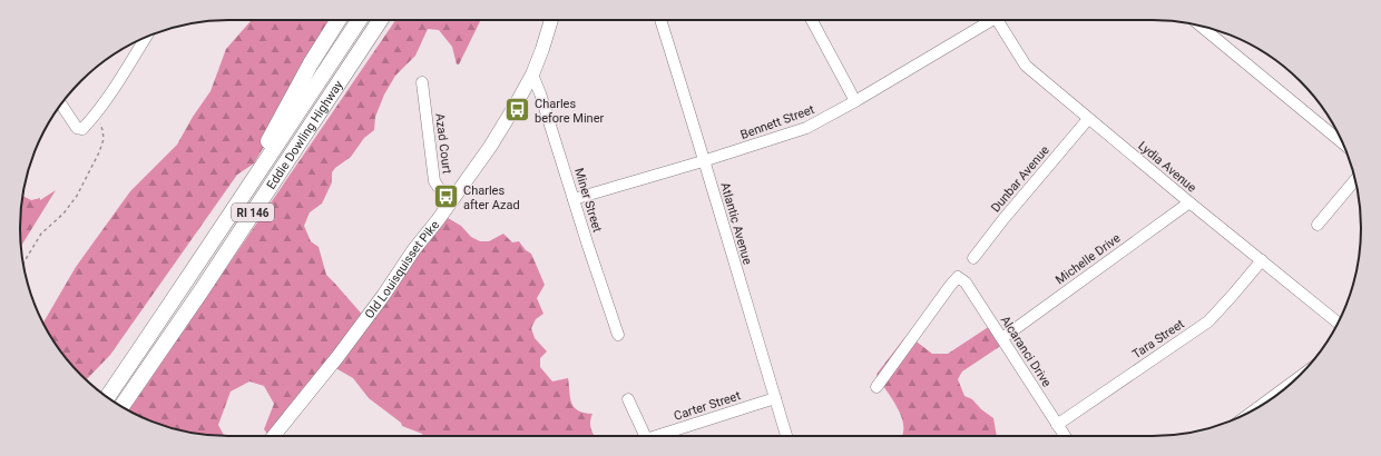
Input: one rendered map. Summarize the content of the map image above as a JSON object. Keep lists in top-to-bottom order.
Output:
{
  "streets": {
    "highway": ["Eddie Dowling Highway", "RI 146"],
    "main road": ["Old Louisquisset Pike"],
    "street": [
      "Bennett Street",
      "Azad Court",
      "Lydia Avenue",
      "Dunbar Avenue",
      "Miner Street",
      "Atlantic Avenue",
      "Michelle Drive",
      "Tara Street",
      "Alcaranci Drive",
      "Carter Street"
    ]
  },
  "crossings": [
    ["Bennett Street", "Miner Street"],
    ["Bennett Street", "Atlantic Avenue"],
    ["Azad Court", "Old Louisquisset Pike"],
    ["Lydia Avenue", "Dunbar Avenue"],
    ["Lydia Avenue", "Michelle Drive"],
    ["Lydia Avenue", "Tara Street"],
    ["Miner Street", "Old Louisquisset Pike"],
    ["Atlantic Avenue", "Carter Street"],
    ["Michelle Drive", "Alcaranci Drive"],
    ["Tara Street", "Alcaranci Drive"]
  ],
  "places": {
    "bus stop": ["Charles before Miner", "Charles after Azad"]
  }
}
